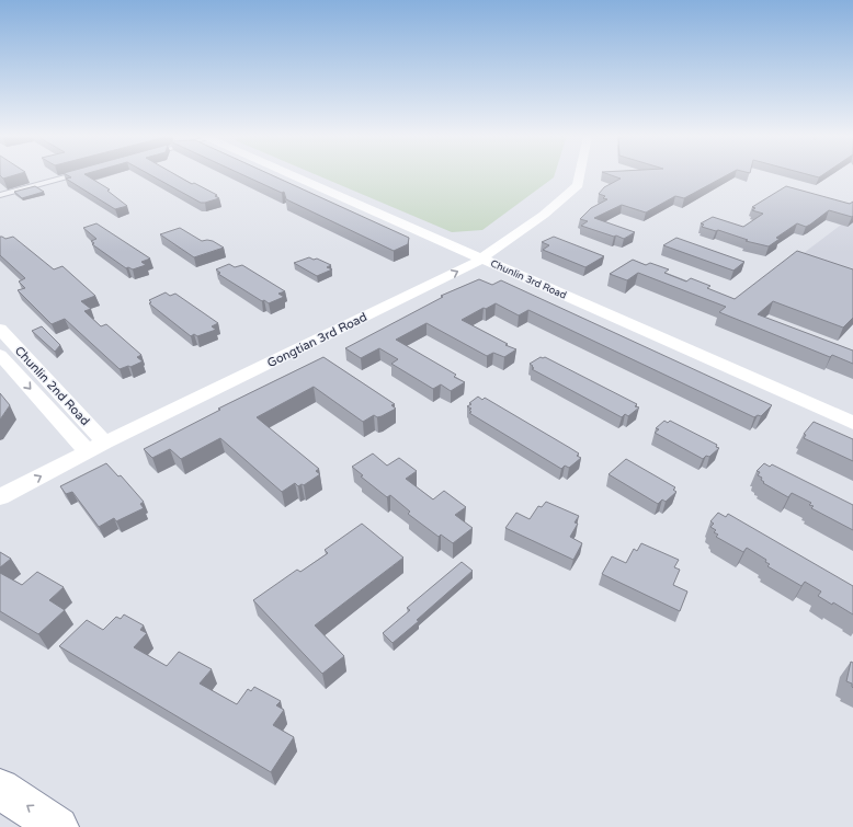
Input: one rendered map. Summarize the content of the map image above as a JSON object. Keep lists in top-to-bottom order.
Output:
{
  "streets": {
    "street": ["Chunlin 3rd Road", "Gongtian 3rd Road", "Chunlin 2nd Road"]
  },
  "crossings": [
    ["Chunlin 3rd Road", "Gongtian 3rd Road"],
    ["Gongtian 3rd Road", "Chunlin 2nd Road"]
  ]
}
